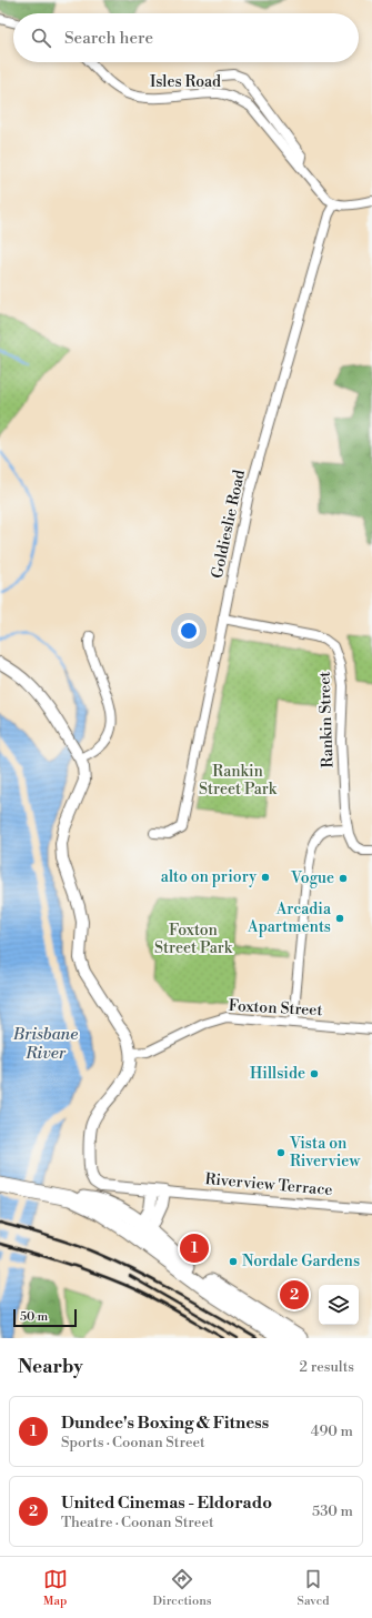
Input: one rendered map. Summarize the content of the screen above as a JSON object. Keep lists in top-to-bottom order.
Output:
{
  "streets": {
    "street": [
      "Isles Road",
      "Goldieslie Road",
      "Rankin Street",
      "Foxton Street",
      "Riverview Terrace"
    ]
  },
  "crossings": [
    ["Isles Road", "Goldieslie Road"],
    ["Goldieslie Road", "Rankin Street"]
  ],
  "water": ["Brisbane River"],
  "parks": ["Rankin Street Park", "Foxton Street Park"],
  "places": [
    "alto on priory",
    "Vogue",
    "Arcadia Apartments",
    "Hillside",
    "Vista on Riverview",
    "Nordale Gardens"
  ],
  "scale_bar": "50 m",
  "page": {
    "search": "Search here",
    "pins": ["1", "2"],
    "scale": "50 m",
    "heading": ["Nearby", "2 results"],
    "list": [
      {
        "mark": "1",
        "name": "Dundee's Boxing & Fitness",
        "note": "Sports · Coonan Street",
        "value": "490 m"
      },
      {
        "mark": "2",
        "name": "United Cinemas - Eldorado",
        "note": "Theatre · Coonan Street",
        "value": "530 m"
      }
    ],
    "nav": ["Map", "Directions", "Saved"]
  }
}
